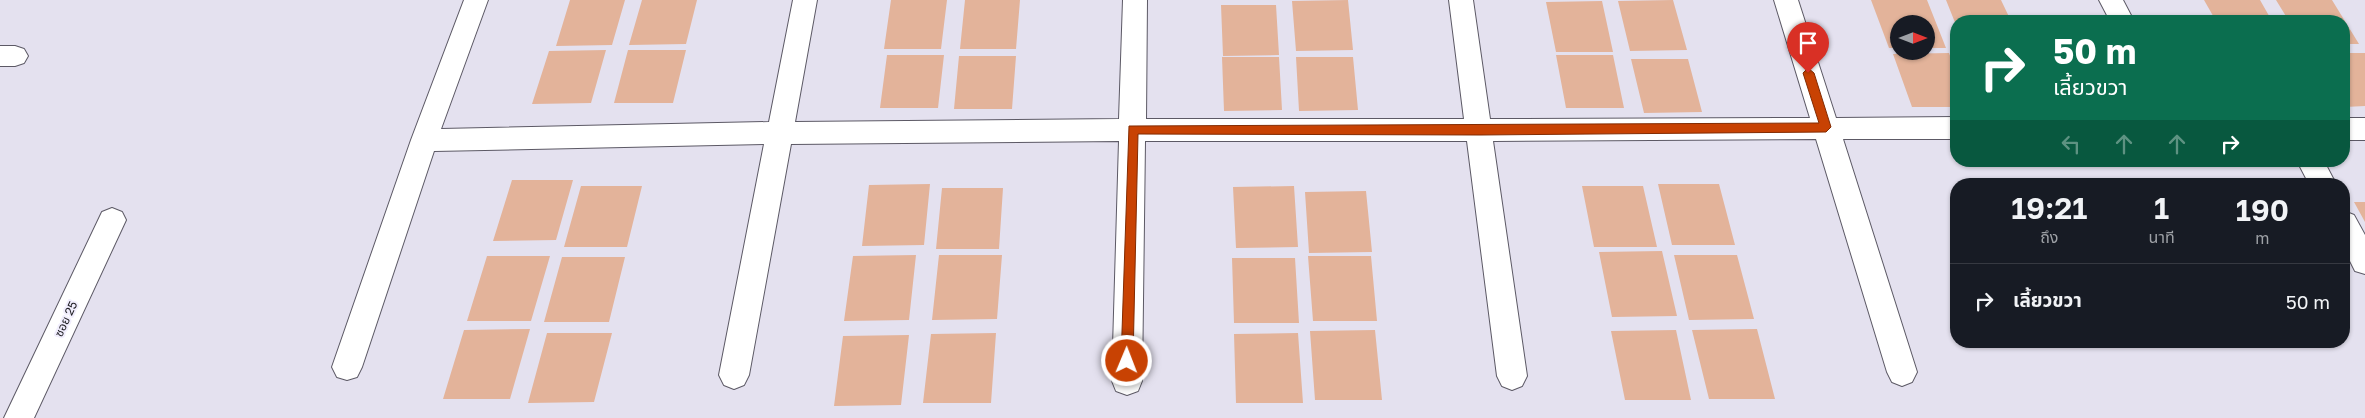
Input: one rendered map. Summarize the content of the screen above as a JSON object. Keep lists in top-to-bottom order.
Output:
{
  "streets": {
    "street": ["ซอย 25"]
  },
  "north": "right",
  "page": {
    "turn": ["50 m", "เลี้ยวขวา"],
    "eta": [
      "19:21",
      "ถึง",
      "1",
      "นาที",
      "190",
      "m"
    ],
    "list": [
      {
        "name": "เลี้ยวขวา",
        "value": "50 m"
      }
    ]
  }
}
